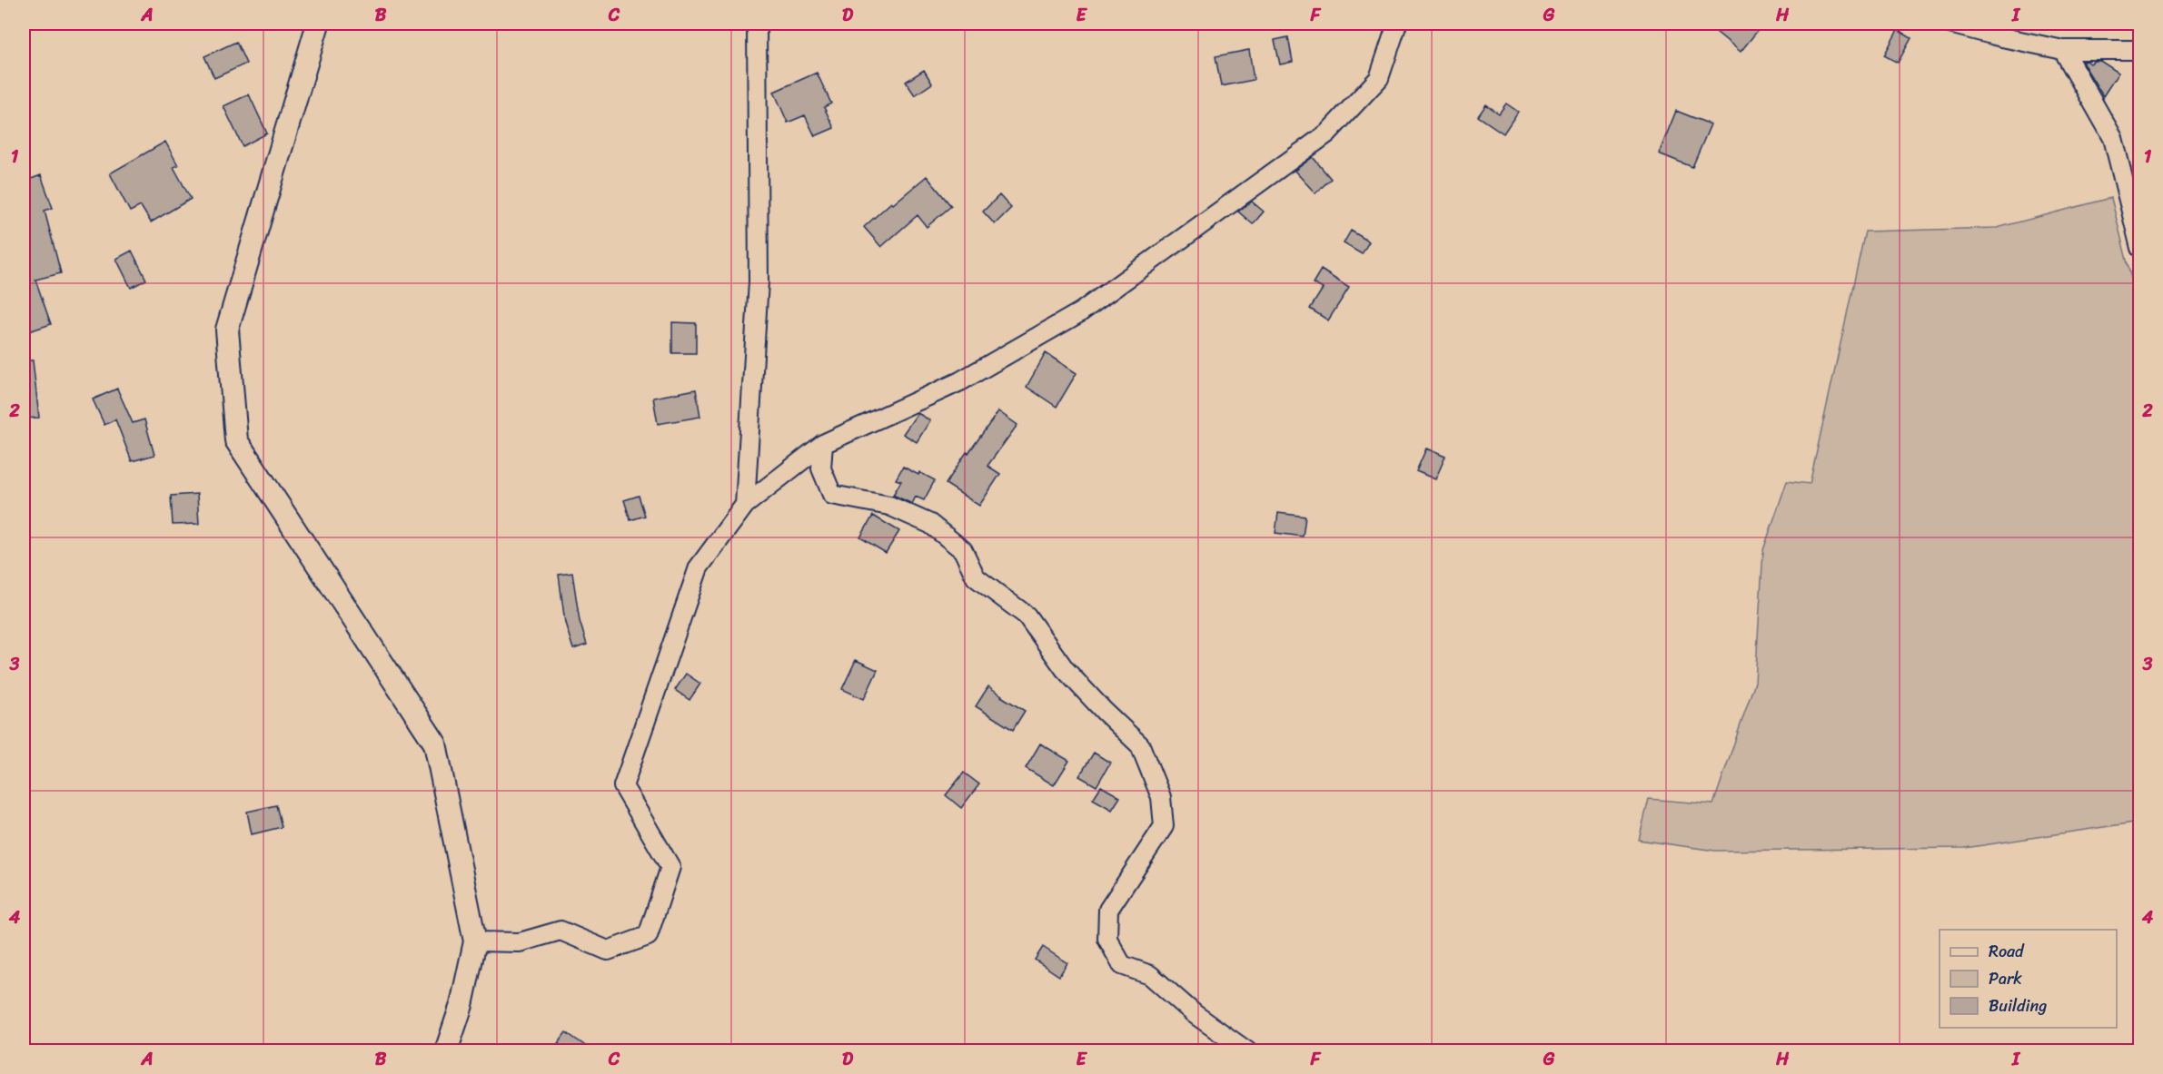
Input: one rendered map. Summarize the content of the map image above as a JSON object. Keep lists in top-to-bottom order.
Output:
{
  "legend": ["Road", "Park", "Building"],
  "grid": {
    "columns": [
      "A",
      "B",
      "C",
      "D",
      "E",
      "F",
      "G",
      "H",
      "I"
    ],
    "rows": [
      "1",
      "2",
      "3",
      "4"
    ]
  }
}
